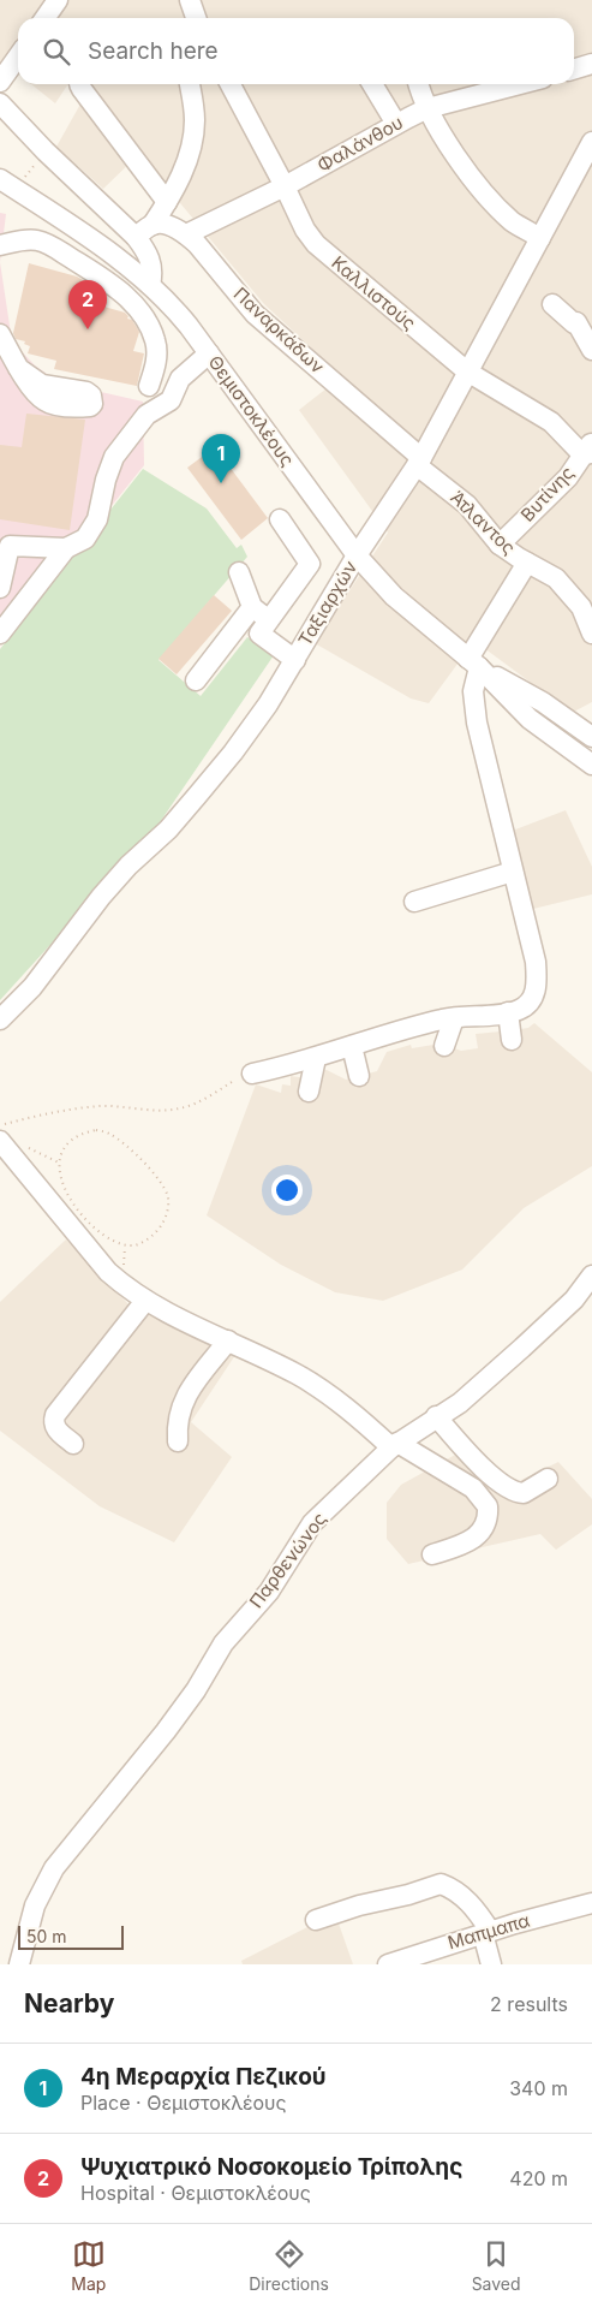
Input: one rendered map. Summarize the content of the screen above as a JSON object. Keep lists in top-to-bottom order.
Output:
{
  "streets": {
    "street": [
      "Φαλάνθου",
      "Καλλιστούς",
      "Παναρκάδων",
      "Θεμιστοκλέους",
      "Βυτίνης",
      "Άτλαντος",
      "Ταξιαρχών",
      "Παρθενώνος",
      "Μαπμαπα"
    ]
  },
  "crossings": [
    ["Φαλάνθου", "Καλλιστούς"],
    ["Φαλάνθου", "Παναρκάδων"],
    ["Καλλιστούς", "Βυτίνης"],
    ["Καλλιστούς", "Ταξιαρχών"],
    ["Παναρκάδων", "Άτλαντος"],
    ["Παναρκάδων", "Ταξιαρχών"],
    ["Θεμιστοκλέους", "Ταξιαρχών"],
    ["Βυτίνης", "Άτλαντος"],
    ["Άτλαντος", "Ταξιαρχών"]
  ],
  "scale_bar": "50 m",
  "page": {
    "search": "Search here",
    "pins": ["2", "1"],
    "scale": "50 m",
    "heading": ["Nearby", "2 results"],
    "list": [
      {
        "mark": "1",
        "name": "4η Μεραρχία Πεζικού",
        "note": "Place · Θεμιστοκλέους",
        "value": "340 m"
      },
      {
        "mark": "2",
        "name": "Ψυχιατρικό Νοσοκομείο Τρίπολης",
        "note": "Hospital · Θεμιστοκλέους",
        "value": "420 m"
      }
    ],
    "nav": ["Map", "Directions", "Saved"]
  }
}
